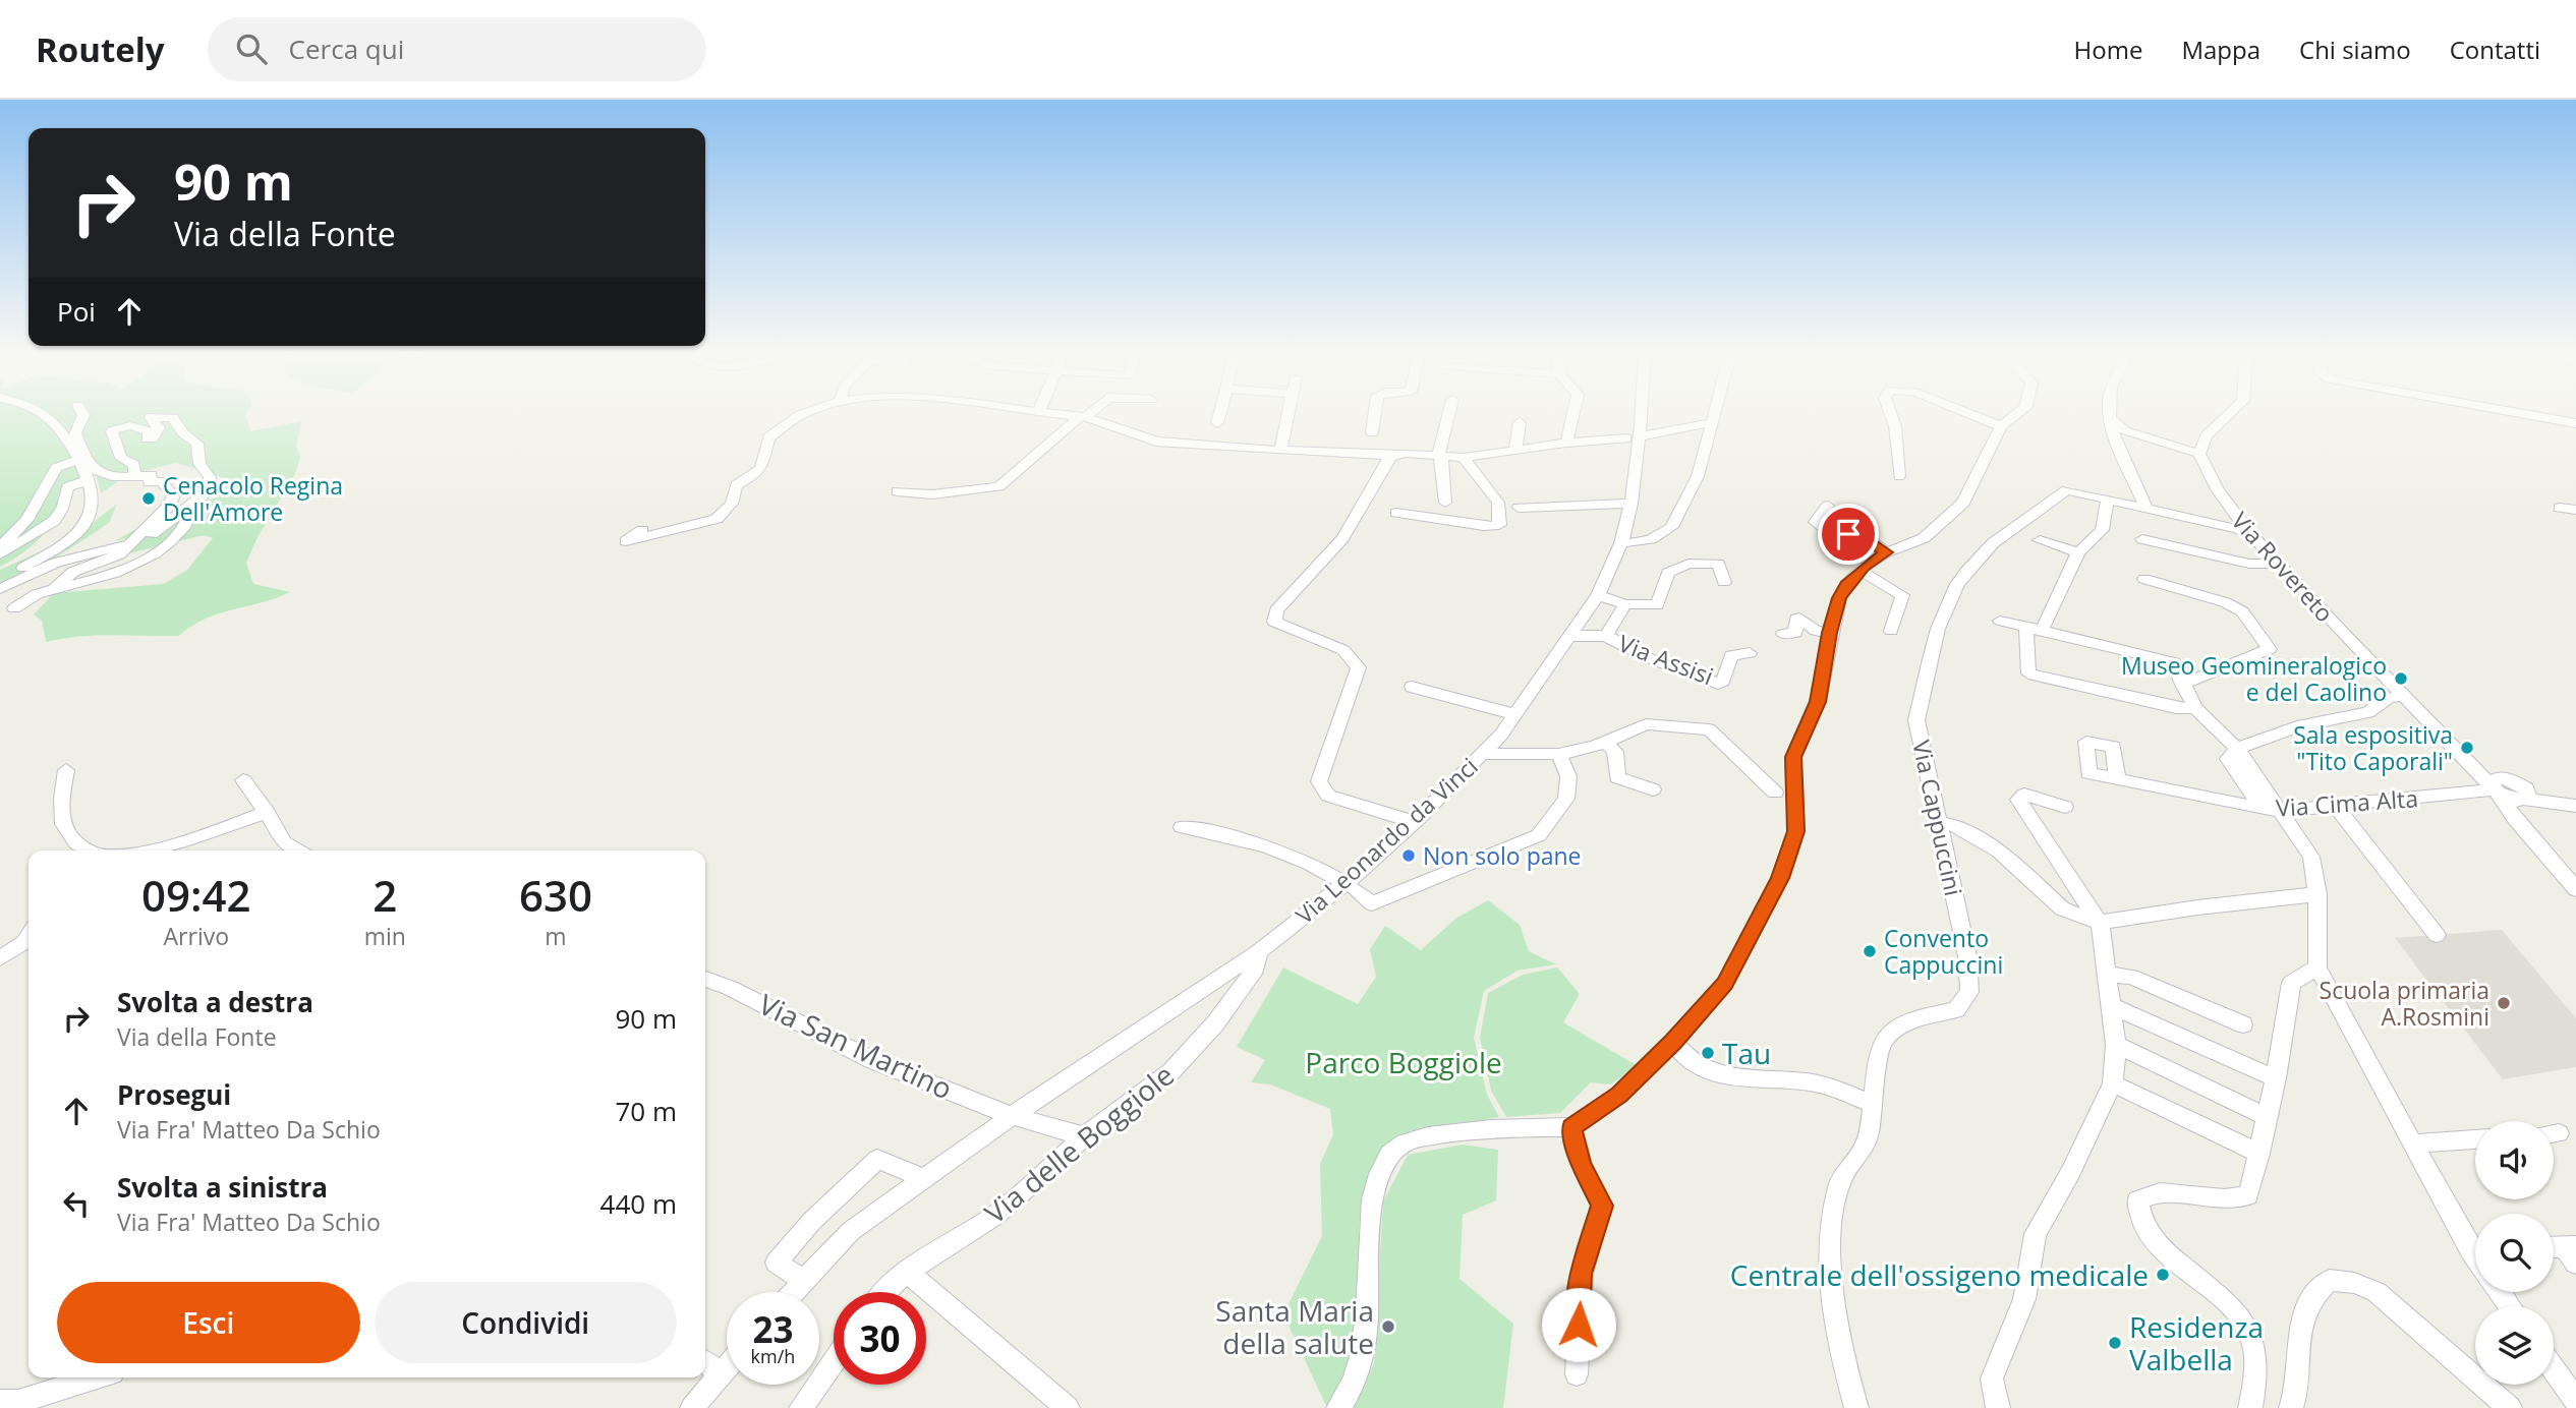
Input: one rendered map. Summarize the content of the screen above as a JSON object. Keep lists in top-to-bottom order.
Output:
{
  "streets": {
    "street": [
      "Via Rovereto",
      "Via Assisi",
      "Via Cima Alta",
      "Via Cappuccini",
      "Via Leonardo da Vinci",
      "Via San Martino",
      "Via delle Boggiole"
    ]
  },
  "crossings": [
    ["Via Rovereto", "Via Cima Alta"],
    ["Via Rovereto", "Via Cappuccini"],
    ["Via Assisi", "Via Leonardo da Vinci"],
    ["Via Leonardo da Vinci", "Via San Martino"],
    ["Via Leonardo da Vinci", "Via delle Boggiole"],
    ["Via San Martino", "Via delle Boggiole"]
  ],
  "parks": ["Parco Boggiole"],
  "places": [
    "Cenacolo Regina Dell'Amore",
    "Museo Geomineralogico e del Caolino",
    "Sala espositiva \"Tito Caporali\"",
    "Non solo pane",
    "Convento Cappuccini",
    "Scuola primaria A.Rosmini",
    "Tau",
    "Centrale dell'ossigeno medicale",
    "Santa Maria della salute",
    "Residenza Valbella"
  ],
  "page": {
    "header": "Routely",
    "search": "Cerca qui",
    "nav": [
      "Home",
      "Mappa",
      "Chi siamo",
      "Contatti"
    ],
    "turn": ["90 m", "Via della Fonte"],
    "then": "Poi",
    "eta": [
      "09:42",
      "Arrivo",
      "2",
      "min",
      "630",
      "m"
    ],
    "list": [
      {
        "name": "Svolta a destra",
        "note": "Via della Fonte",
        "value": "90 m"
      },
      {
        "name": "Prosegui",
        "note": "Via Fra' Matteo Da Schio",
        "value": "70 m"
      },
      {
        "name": "Svolta a sinistra",
        "note": "Via Fra' Matteo Da Schio",
        "value": "440 m"
      }
    ],
    "buttons": ["Esci", "Condividi"],
    "speed": "23 km/h",
    "limit": "30"
  }
}
